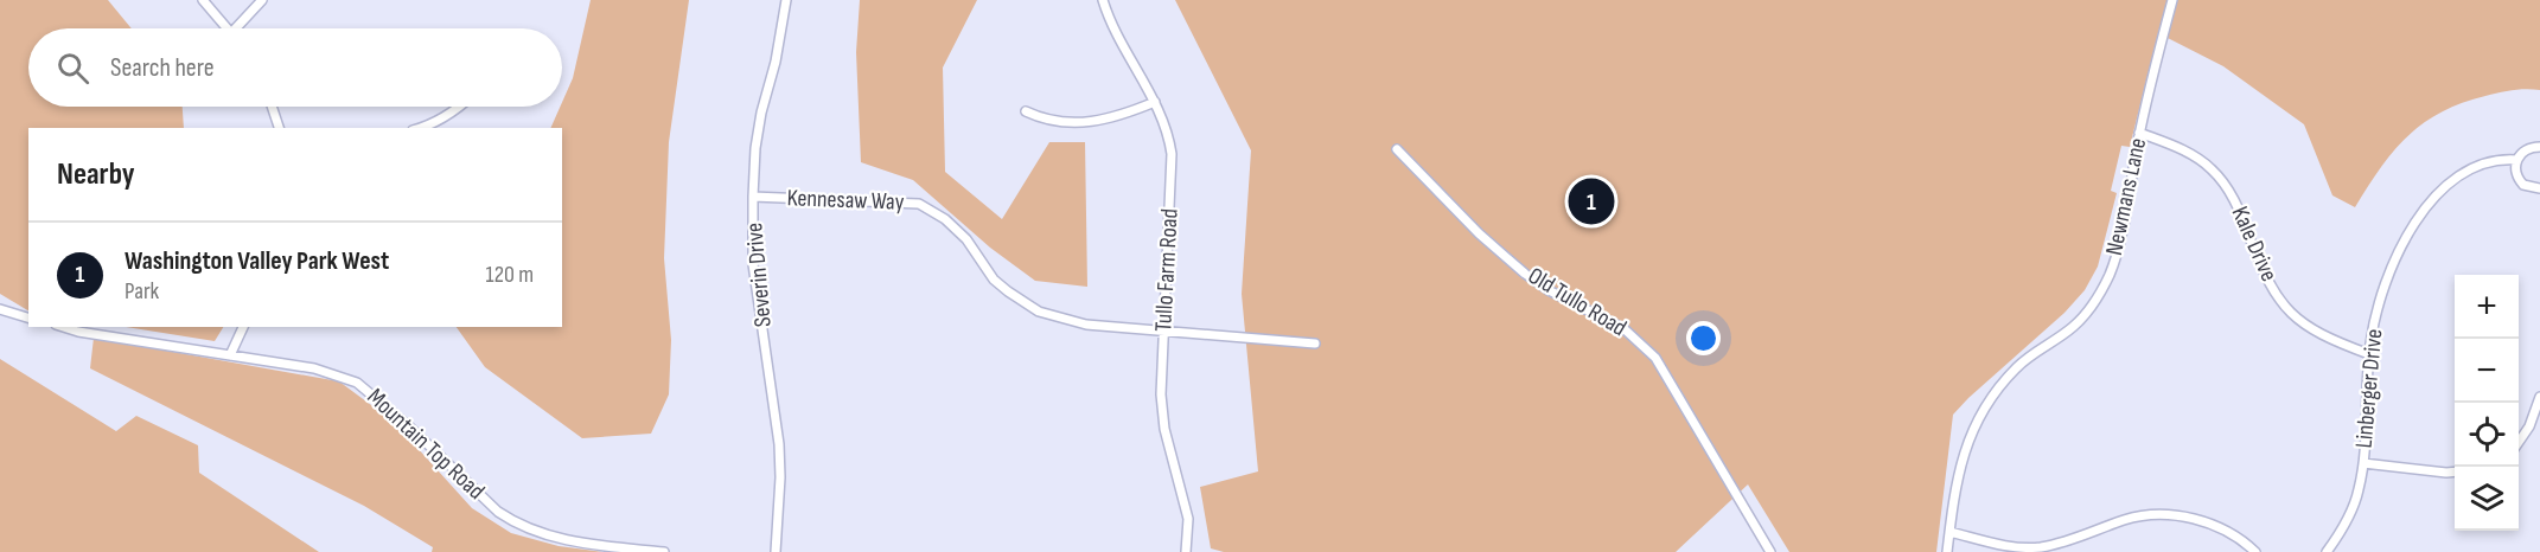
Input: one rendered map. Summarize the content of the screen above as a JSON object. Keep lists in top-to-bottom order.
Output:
{
  "streets": {
    "street": [
      "Newmans Lane",
      "Kennesaw Way",
      "Kale Drive",
      "Tullo Farm Road",
      "Severin Drive",
      "Old Tullo Road",
      "Linberger Drive",
      "Mountain Top Road"
    ]
  },
  "crossings": [
    ["Newmans Lane", "Kale Drive"],
    ["Kennesaw Way", "Tullo Farm Road"],
    ["Kennesaw Way", "Severin Drive"],
    ["Kale Drive", "Linberger Drive"]
  ],
  "page": {
    "search": "Search here",
    "heading": "Nearby",
    "pins": "1",
    "list": [
      {
        "mark": "1",
        "name": "Washington Valley Park West",
        "note": "Park",
        "value": "120 m"
      }
    ],
    "map_buttons": ["+", "−"]
  }
}
